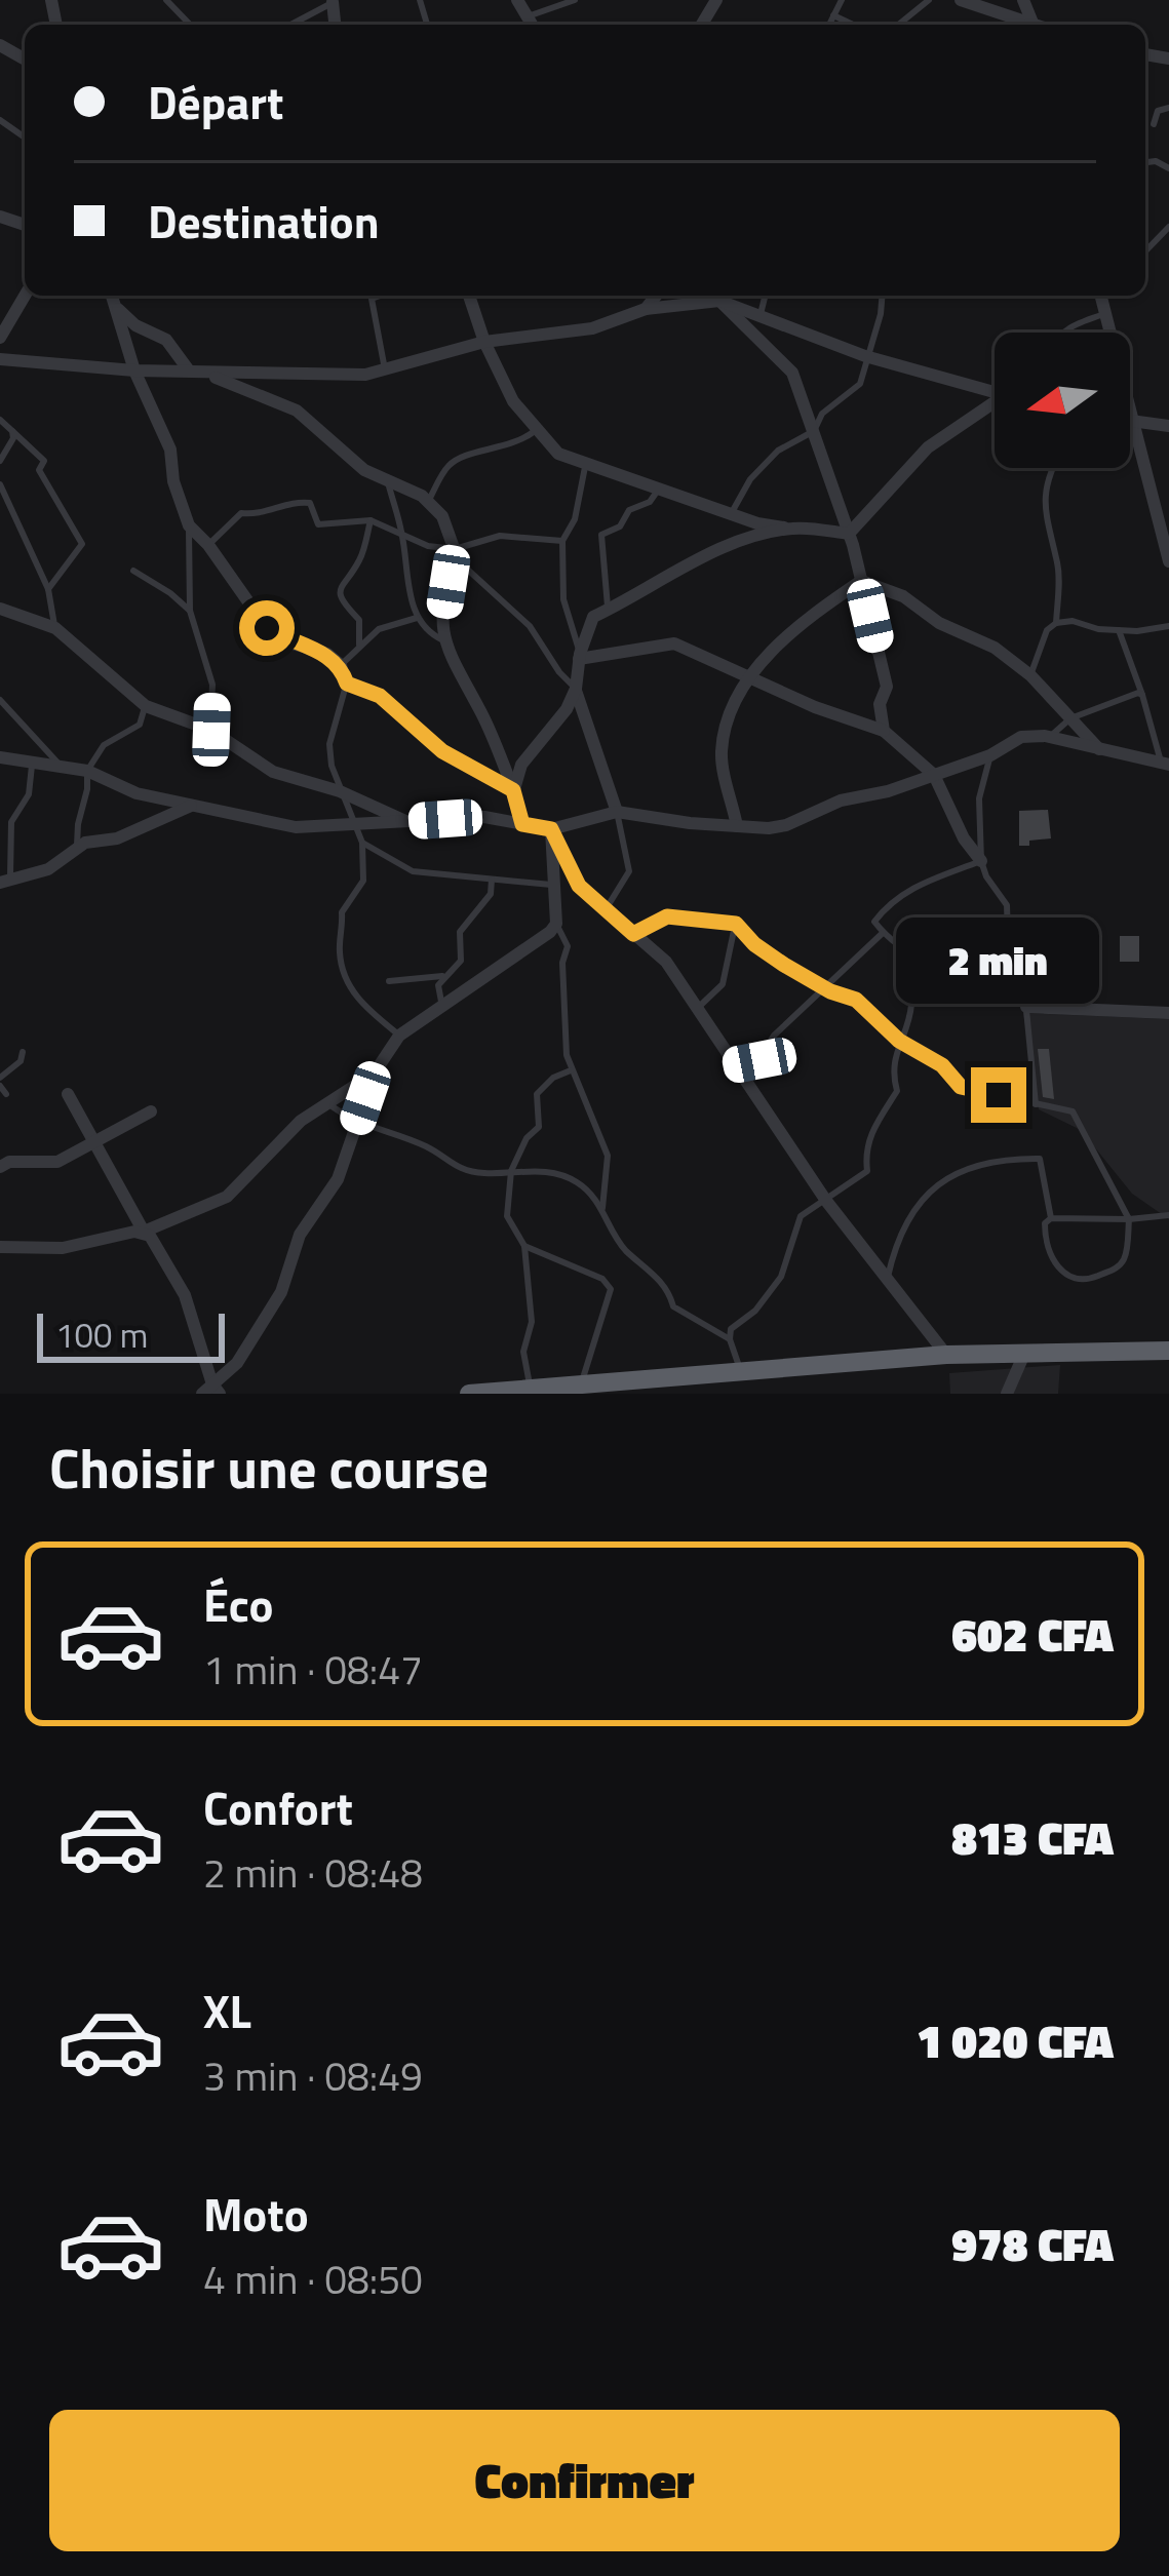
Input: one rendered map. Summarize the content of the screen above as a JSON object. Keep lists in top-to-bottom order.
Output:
{
  "scale_bar": "100 m",
  "north": "left",
  "page": {
    "banner": ["Départ", "Destination"],
    "bubble": "2 min",
    "scale": "100 m",
    "heading": "Choisir une course",
    "list": [
      {
        "name": "Éco",
        "note": "1 min · 08:47",
        "value": "602 CFA"
      },
      {
        "name": "Confort",
        "note": "2 min · 08:48",
        "value": "813 CFA"
      },
      {
        "name": "XL",
        "note": "3 min · 08:49",
        "value": "1 020 CFA"
      },
      {
        "name": "Moto",
        "note": "4 min · 08:50",
        "value": "978 CFA"
      }
    ],
    "buttons": "Confirmer"
  }
}
